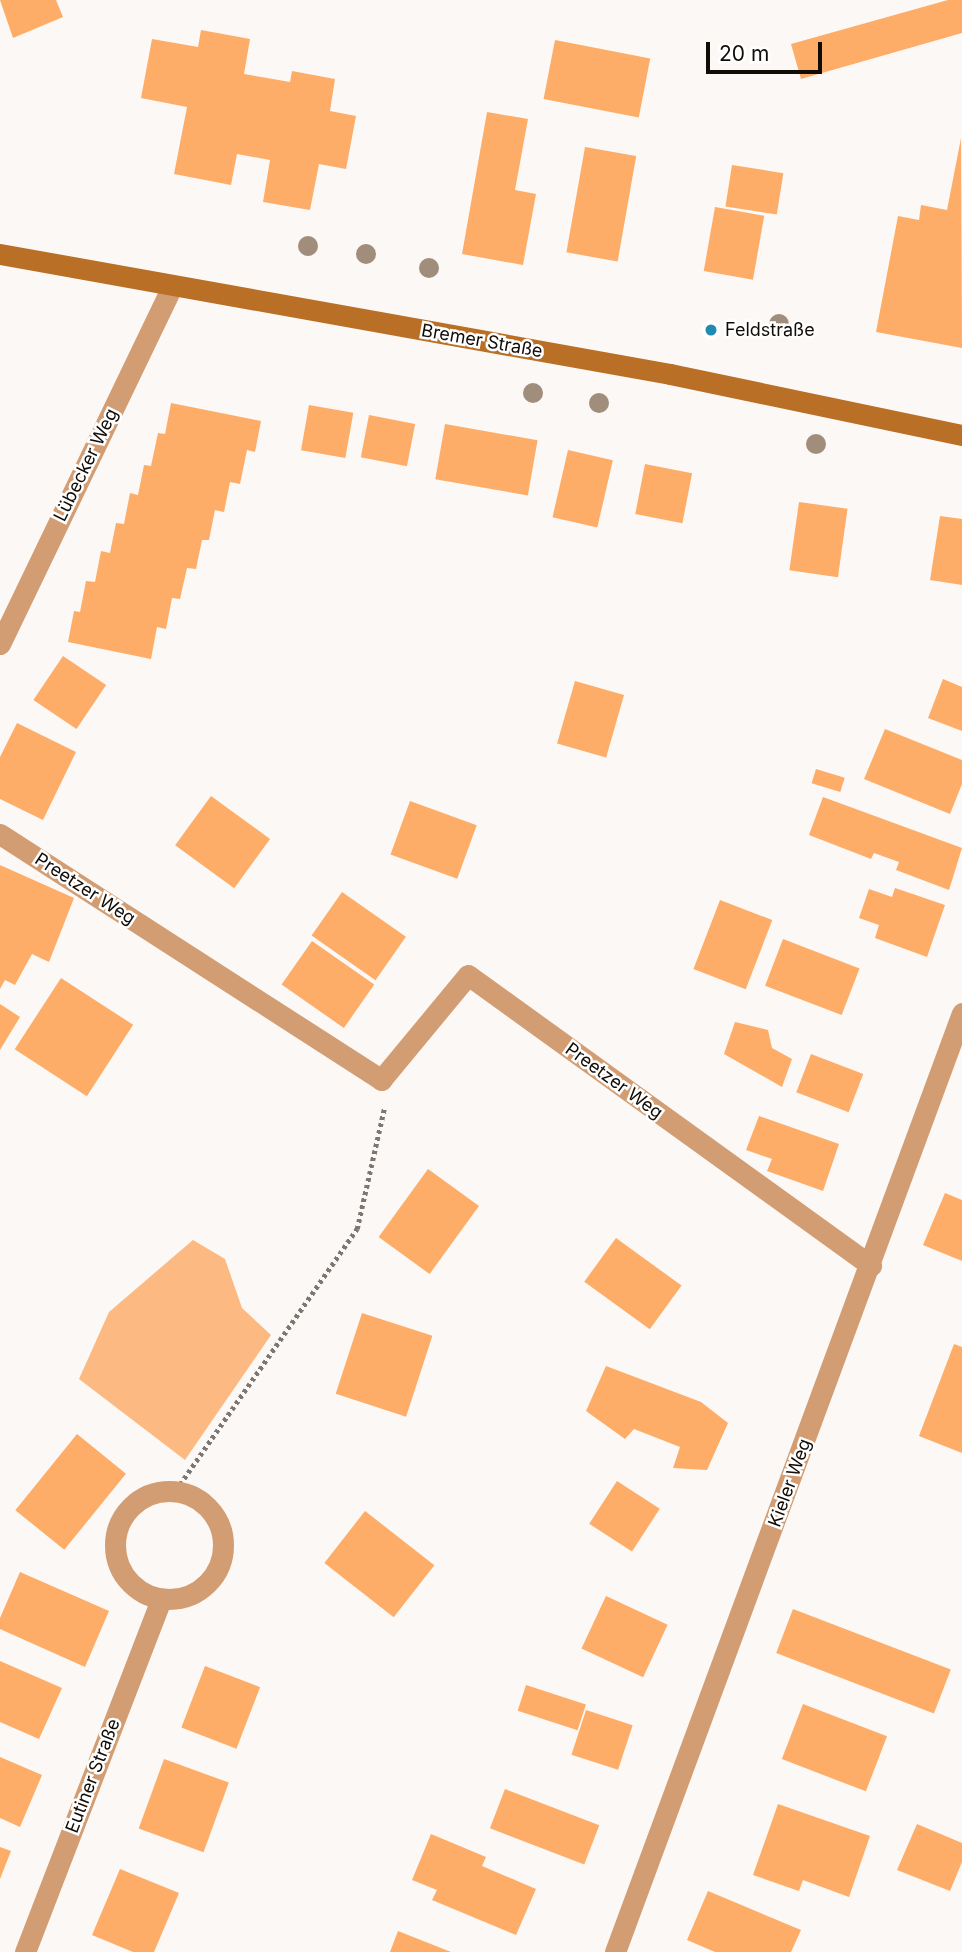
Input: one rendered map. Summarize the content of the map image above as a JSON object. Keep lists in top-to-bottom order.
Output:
{
  "streets": {
    "main road": ["Bremer Straße"],
    "street": [
      "Lübecker Weg",
      "Preetzer Weg",
      "Kieler Weg",
      "Eutiner Straße"
    ]
  },
  "crossings": [
    ["Bremer Straße", "Lübecker Weg"],
    ["Preetzer Weg", "Kieler Weg"]
  ],
  "places": ["Feldstraße"],
  "scale_bar": "20 m"
}
